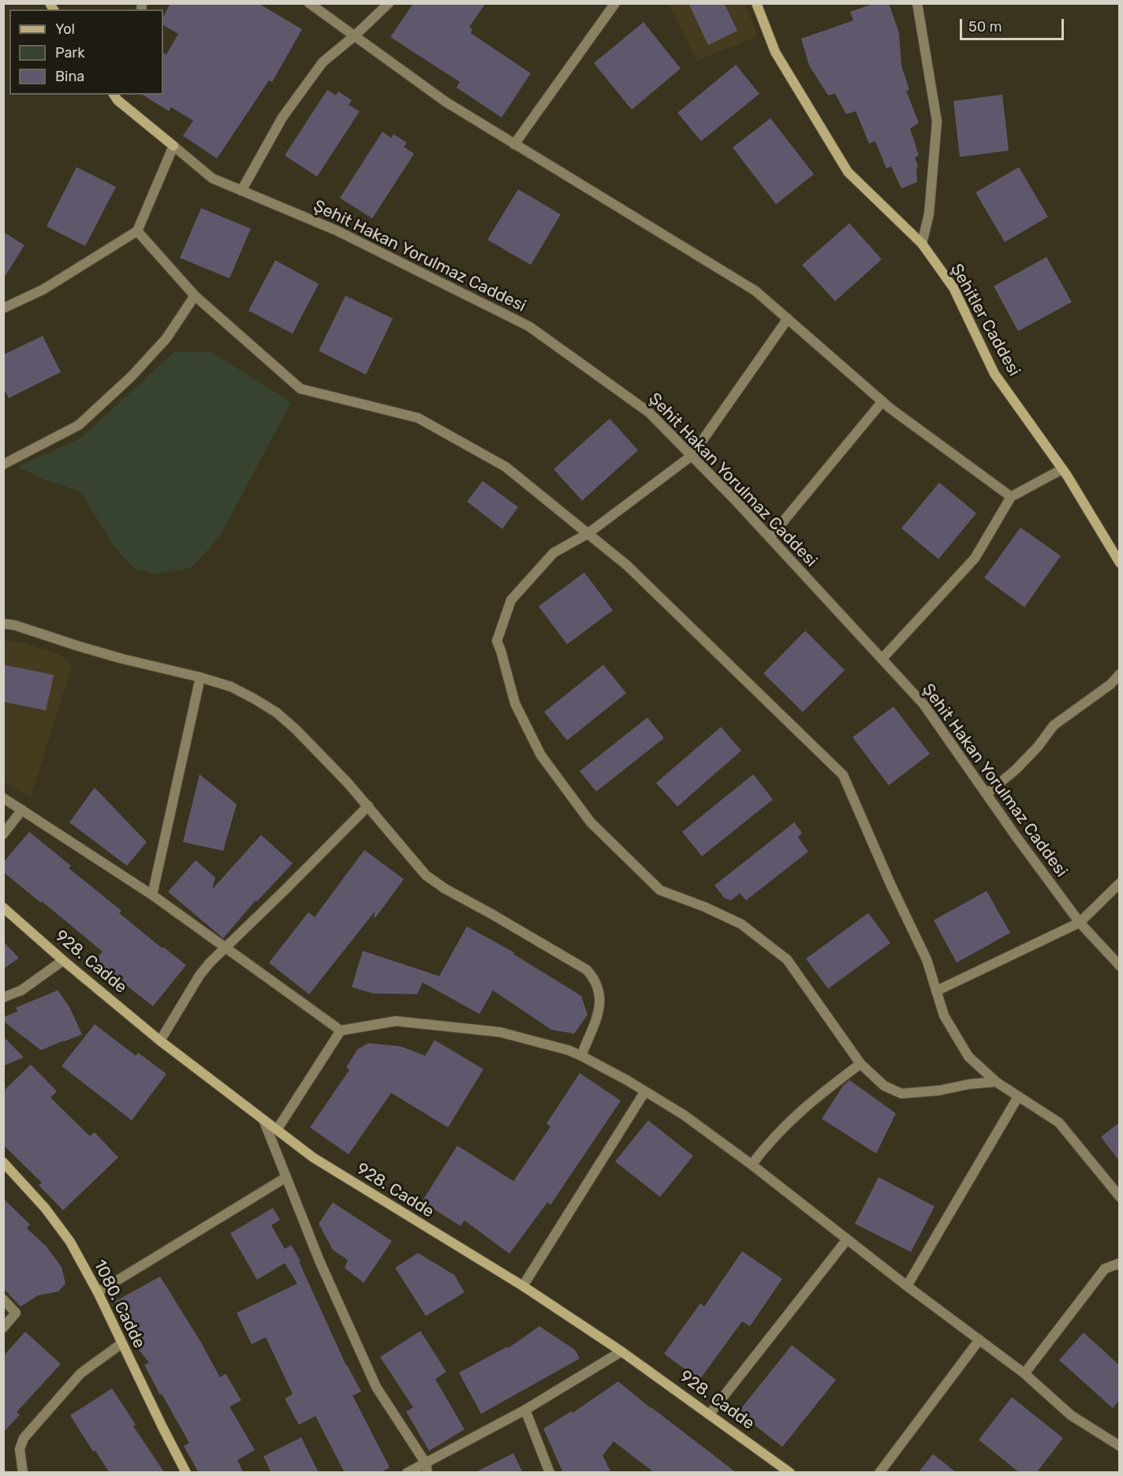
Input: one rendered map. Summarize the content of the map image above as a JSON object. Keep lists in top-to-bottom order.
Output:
{
  "streets": {
    "street": [
      "Şehit Hakan Yorulmaz Caddesi",
      "Şehitler Caddesi",
      "928. Cadde",
      "1080. Cadde"
    ]
  },
  "legend": ["Yol", "Park", "Bina"],
  "scale_bar": "50 m"
}
